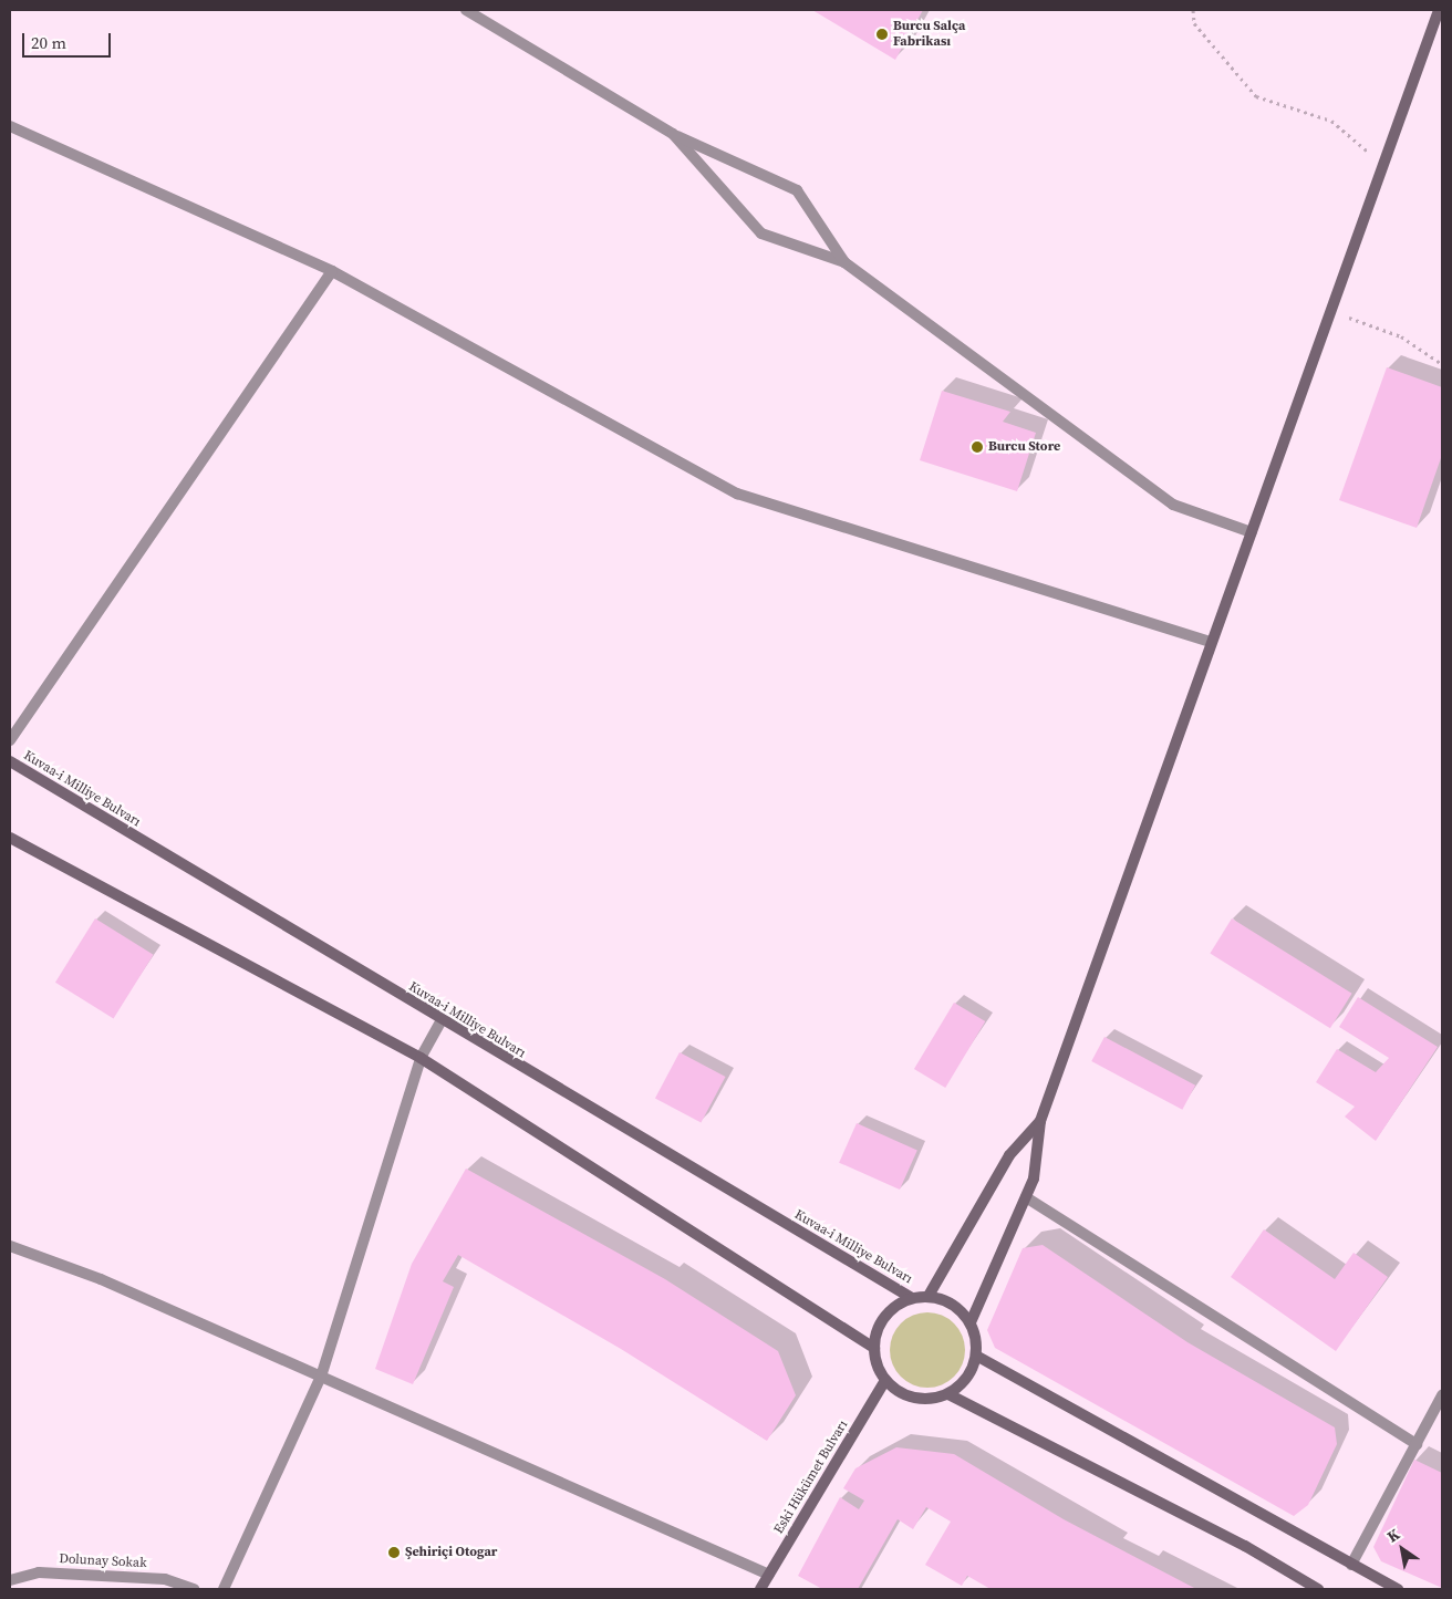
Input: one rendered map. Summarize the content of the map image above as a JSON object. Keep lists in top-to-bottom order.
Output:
{
  "streets": {
    "main road": ["Kuvaa-i Milliye Bulvarı", "Eski Hükümet Bulvarı"],
    "street": ["Dolunay Sokak"]
  },
  "crossings": [
    ["Kuvaa-i Milliye Bulvarı", "Eski Hükümet Bulvarı"]
  ],
  "places": ["Burcu Salça Fabrikası", "Burcu Store", "Şehiriçi Otogar"],
  "scale_bar": "20 m",
  "north": "top left"
}
